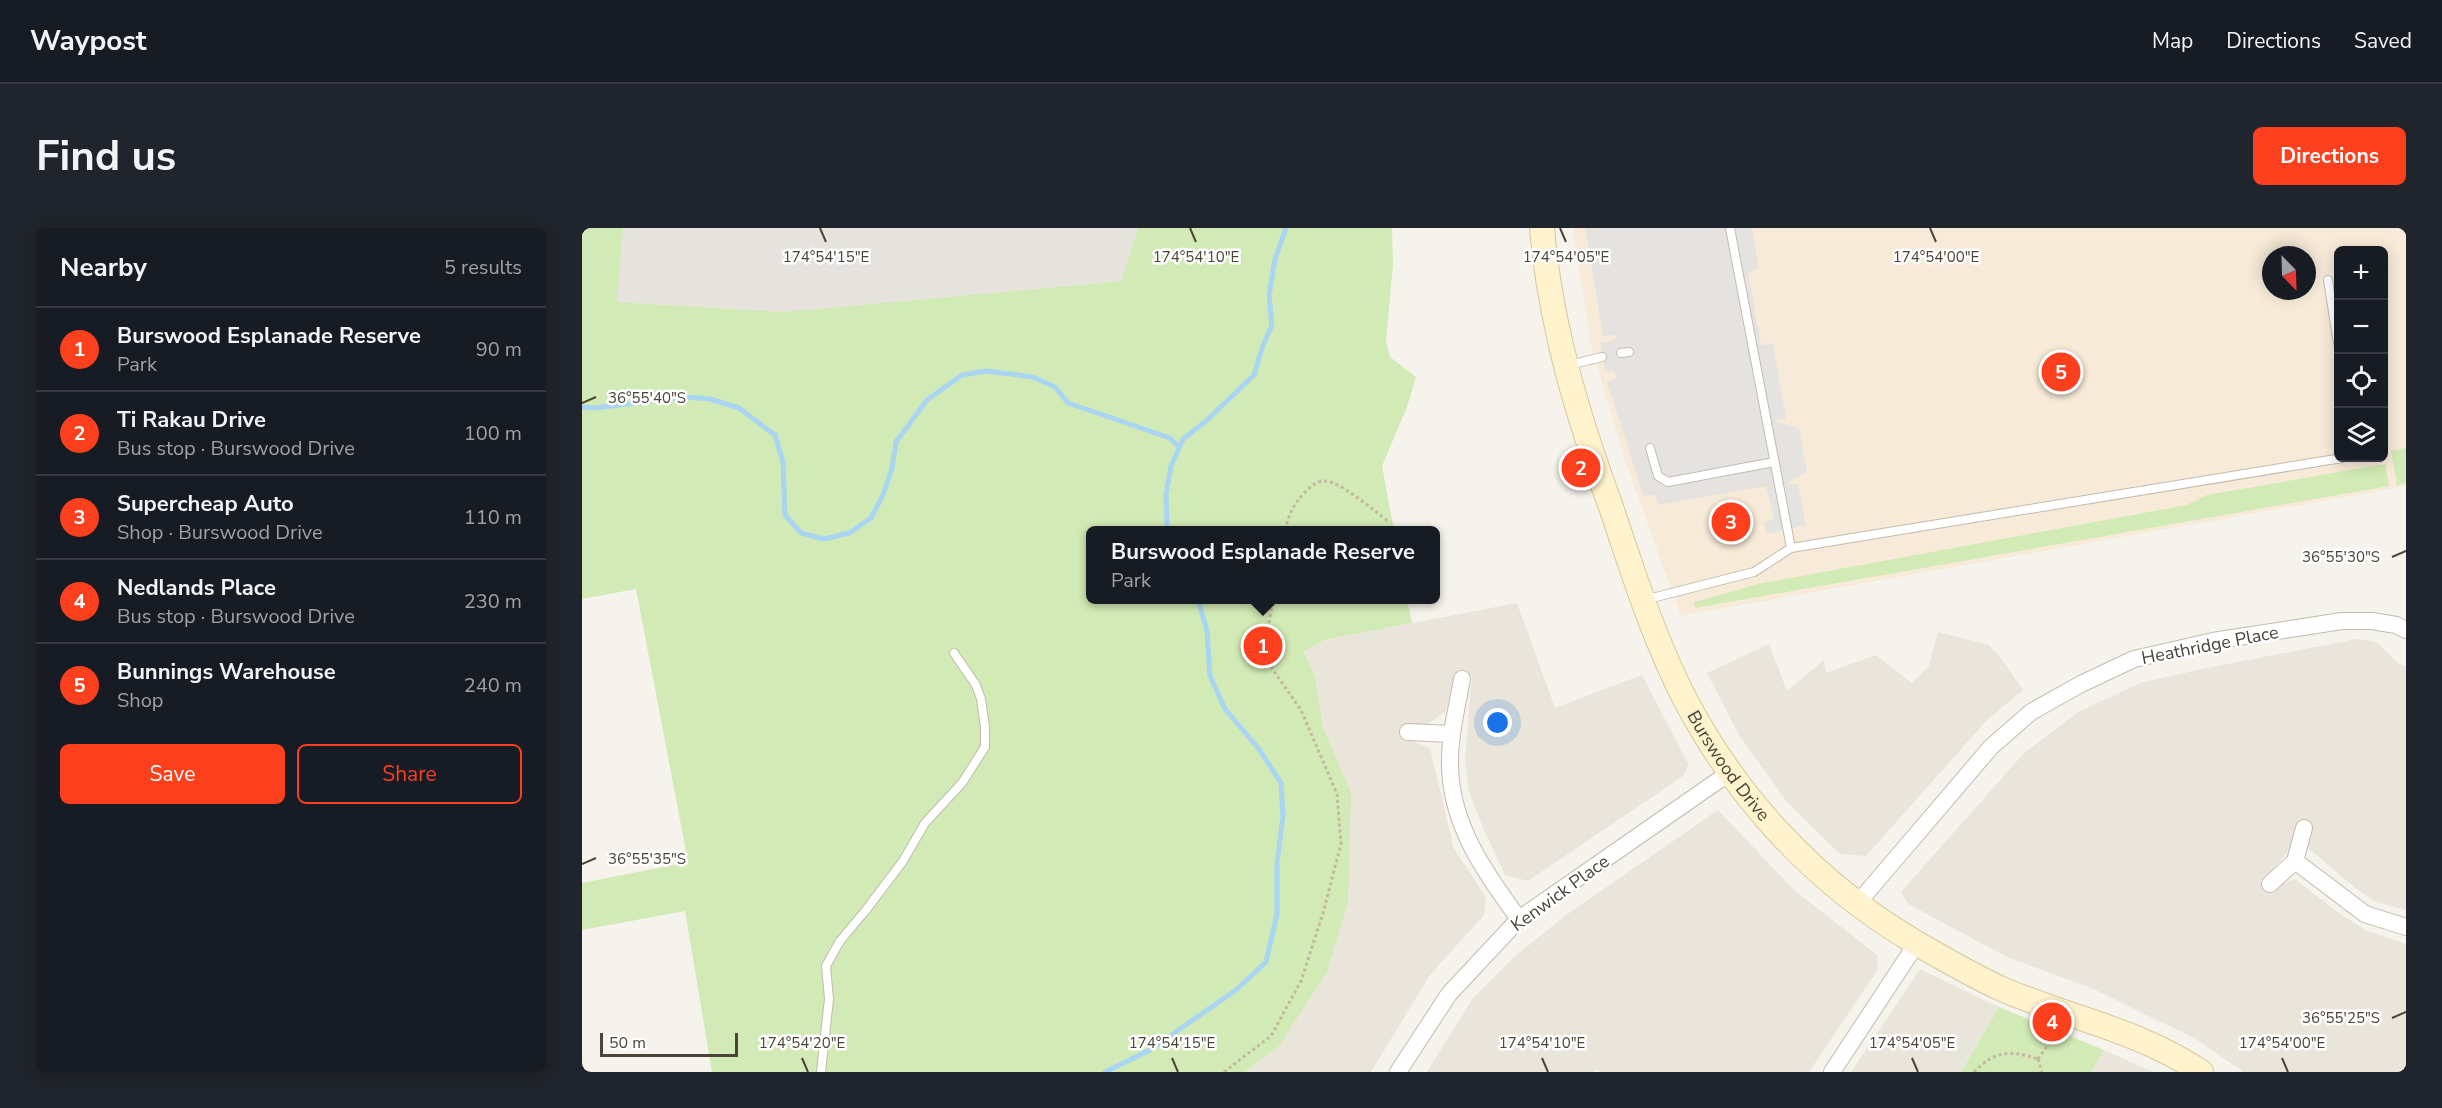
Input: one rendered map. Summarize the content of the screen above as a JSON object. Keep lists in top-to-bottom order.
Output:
{
  "streets": {
    "street": ["Heathridge Place", "Burswood Drive", "Kenwick Place"]
  },
  "crossings": [
    ["Heathridge Place", "Burswood Drive"],
    ["Burswood Drive", "Kenwick Place"]
  ],
  "scale_bar": "50 m",
  "north": "bottom right",
  "page": {
    "header": "Waypost",
    "nav": ["Map", "Directions", "Saved"],
    "buttons": [
      "Directions",
      ["Save", "Share"]
    ],
    "title": "Find us",
    "heading": ["Nearby", "5 results"],
    "map_buttons": ["+", "−"],
    "list": [
      {
        "mark": "1",
        "name": "Burswood Esplanade Reserve",
        "note": "Park",
        "value": "90 m"
      },
      {
        "mark": "2",
        "name": "Ti Rakau Drive",
        "note": "Bus stop · Burswood Drive",
        "value": "100 m"
      },
      {
        "mark": "3",
        "name": "Supercheap Auto",
        "note": "Shop · Burswood Drive",
        "value": "110 m"
      },
      {
        "mark": "4",
        "name": "Nedlands Place",
        "note": "Bus stop · Burswood Drive",
        "value": "230 m"
      },
      {
        "mark": "5",
        "name": "Bunnings Warehouse",
        "note": "Shop",
        "value": "240 m"
      }
    ],
    "pins": [
      "5",
      "2",
      "3",
      "1",
      "4"
    ],
    "popup": ["Burswood Esplanade Reserve", "Park"],
    "scale": "50 m"
  },
  "coordinates": [
    "174°54'15\"E",
    "174°54'10\"E",
    "174°54'05\"E",
    "174°54'00\"E",
    "36°55'40\"S",
    "36°55'30\"S",
    "36°55'35\"S",
    "36°55'25\"S",
    "174°54'20\"E"
  ]
}
